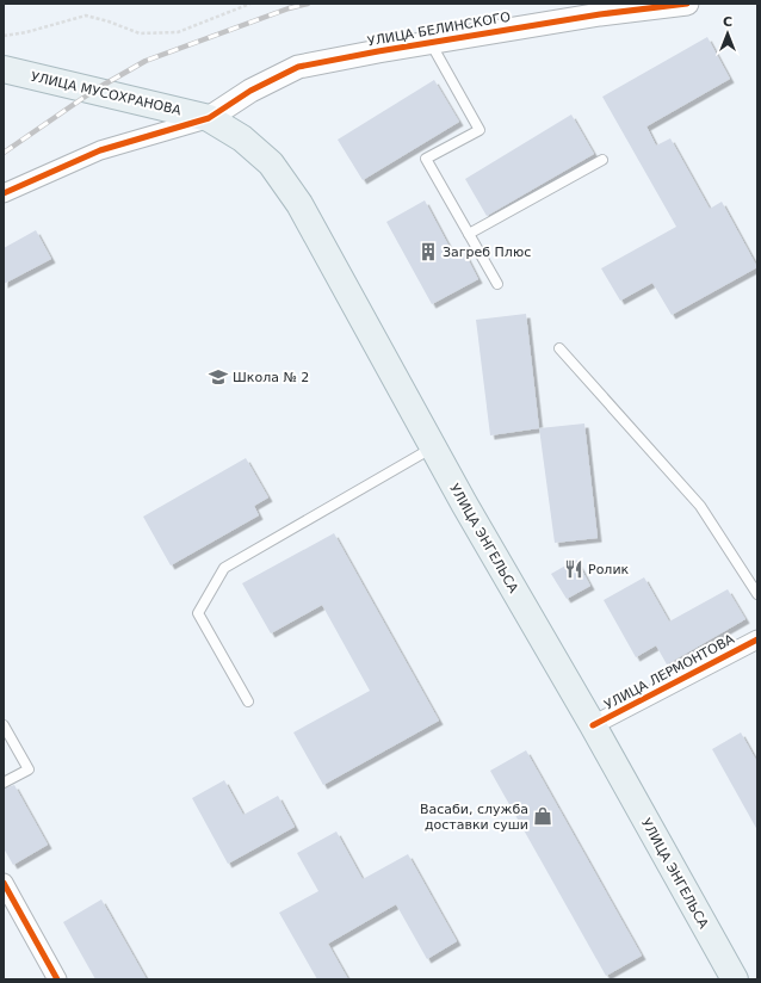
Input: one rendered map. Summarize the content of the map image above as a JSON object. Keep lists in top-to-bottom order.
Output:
{
  "streets": {
    "main road": ["УЛИЦА МУСОХРАНОВА", "УЛИЦА ЭНГЕЛЬСА"],
    "street": ["УЛИЦА БЕЛИНСКОГО", "УЛИЦА ЛЕРМОНТОВА"]
  },
  "crossings": [
    ["УЛИЦА БЕЛИНСКОГО", "УЛИЦА МУСОХРАНОВА"],
    ["УЛИЦА БЕЛИНСКОГО", "УЛИЦА ЭНГЕЛЬСА"],
    ["УЛИЦА МУСОХРАНОВА", "УЛИЦА ЭНГЕЛЬСА"],
    ["УЛИЦА ЭНГЕЛЬСА", "УЛИЦА ЛЕРМОНТОВА"]
  ],
  "places": {
    "building": ["Загреб Плюс"],
    "school or university": ["Школа № 2"],
    "restaurant": ["Ролик"],
    "shop": ["Васаби, служба доставки суши"]
  },
  "north": "top"
}
